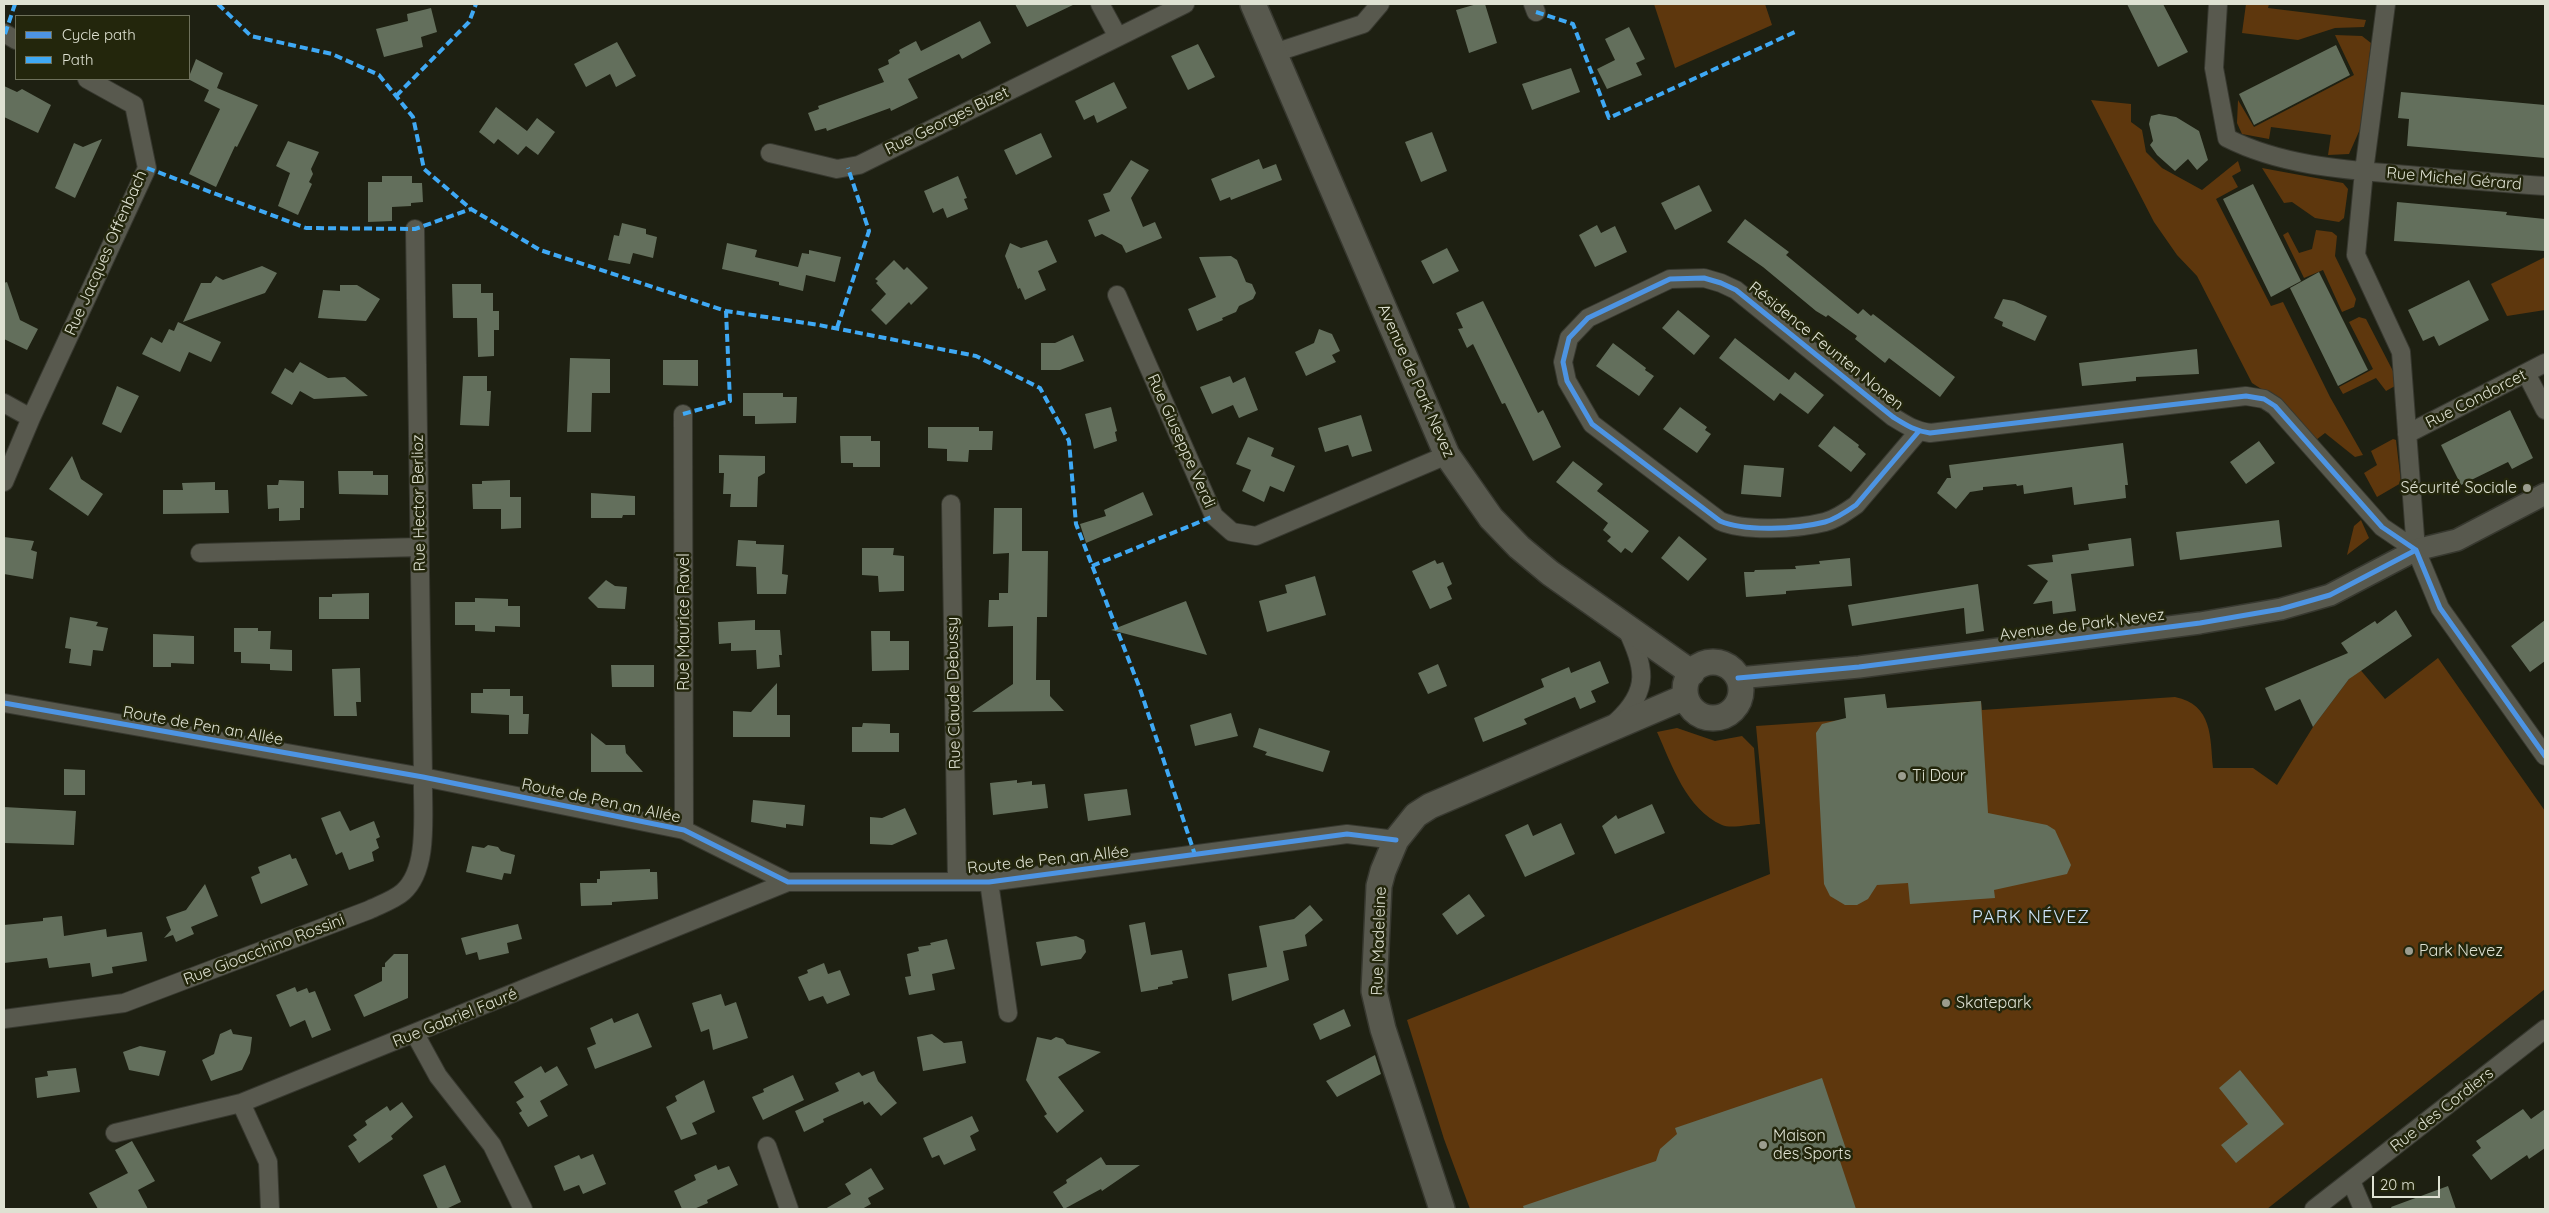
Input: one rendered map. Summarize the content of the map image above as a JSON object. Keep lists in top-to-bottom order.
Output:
{
  "streets": {
    "main road": ["Avenue de Park Nevez", "Rue Madeleine"],
    "street": [
      "Rue Georges Bizet",
      "Rue Michel Gérard",
      "Rue Jacques Offenbach",
      "Résidence Feunten Nonen",
      "Rue Condorcet",
      "Rue Giuseppe Verdi",
      "Rue Hector Berlioz",
      "Rue Maurice Ravel",
      "Rue Claude Debussy",
      "Route de Pen an Allée",
      "Rue Gioacchino Rossini",
      "Rue Gabriel Fauré",
      "Rue des Cordiers"
    ]
  },
  "crossings": [
    ["Résidence Feunten Nonen", "Avenue de Park Nevez"],
    ["Avenue de Park Nevez", "Rue Giuseppe Verdi"],
    ["Avenue de Park Nevez", "Rue Madeleine"],
    ["Rue Hector Berlioz", "Route de Pen an Allée"],
    ["Rue Hector Berlioz", "Rue Gioacchino Rossini"],
    ["Rue Maurice Ravel", "Route de Pen an Allée"],
    ["Rue Claude Debussy", "Route de Pen an Allée"],
    ["Route de Pen an Allée", "Rue Madeleine"],
    ["Route de Pen an Allée", "Rue Gioacchino Rossini"],
    ["Route de Pen an Allée", "Rue Gabriel Fauré"]
  ],
  "districts": ["PARK NÉVEZ"],
  "places": [
    "Sécurité Sociale",
    "Ti Dour",
    "Park Nevez",
    "Skatepark",
    "Maison des Sports"
  ],
  "legend": ["Cycle path", "Path"],
  "scale_bar": "20 m"
}
